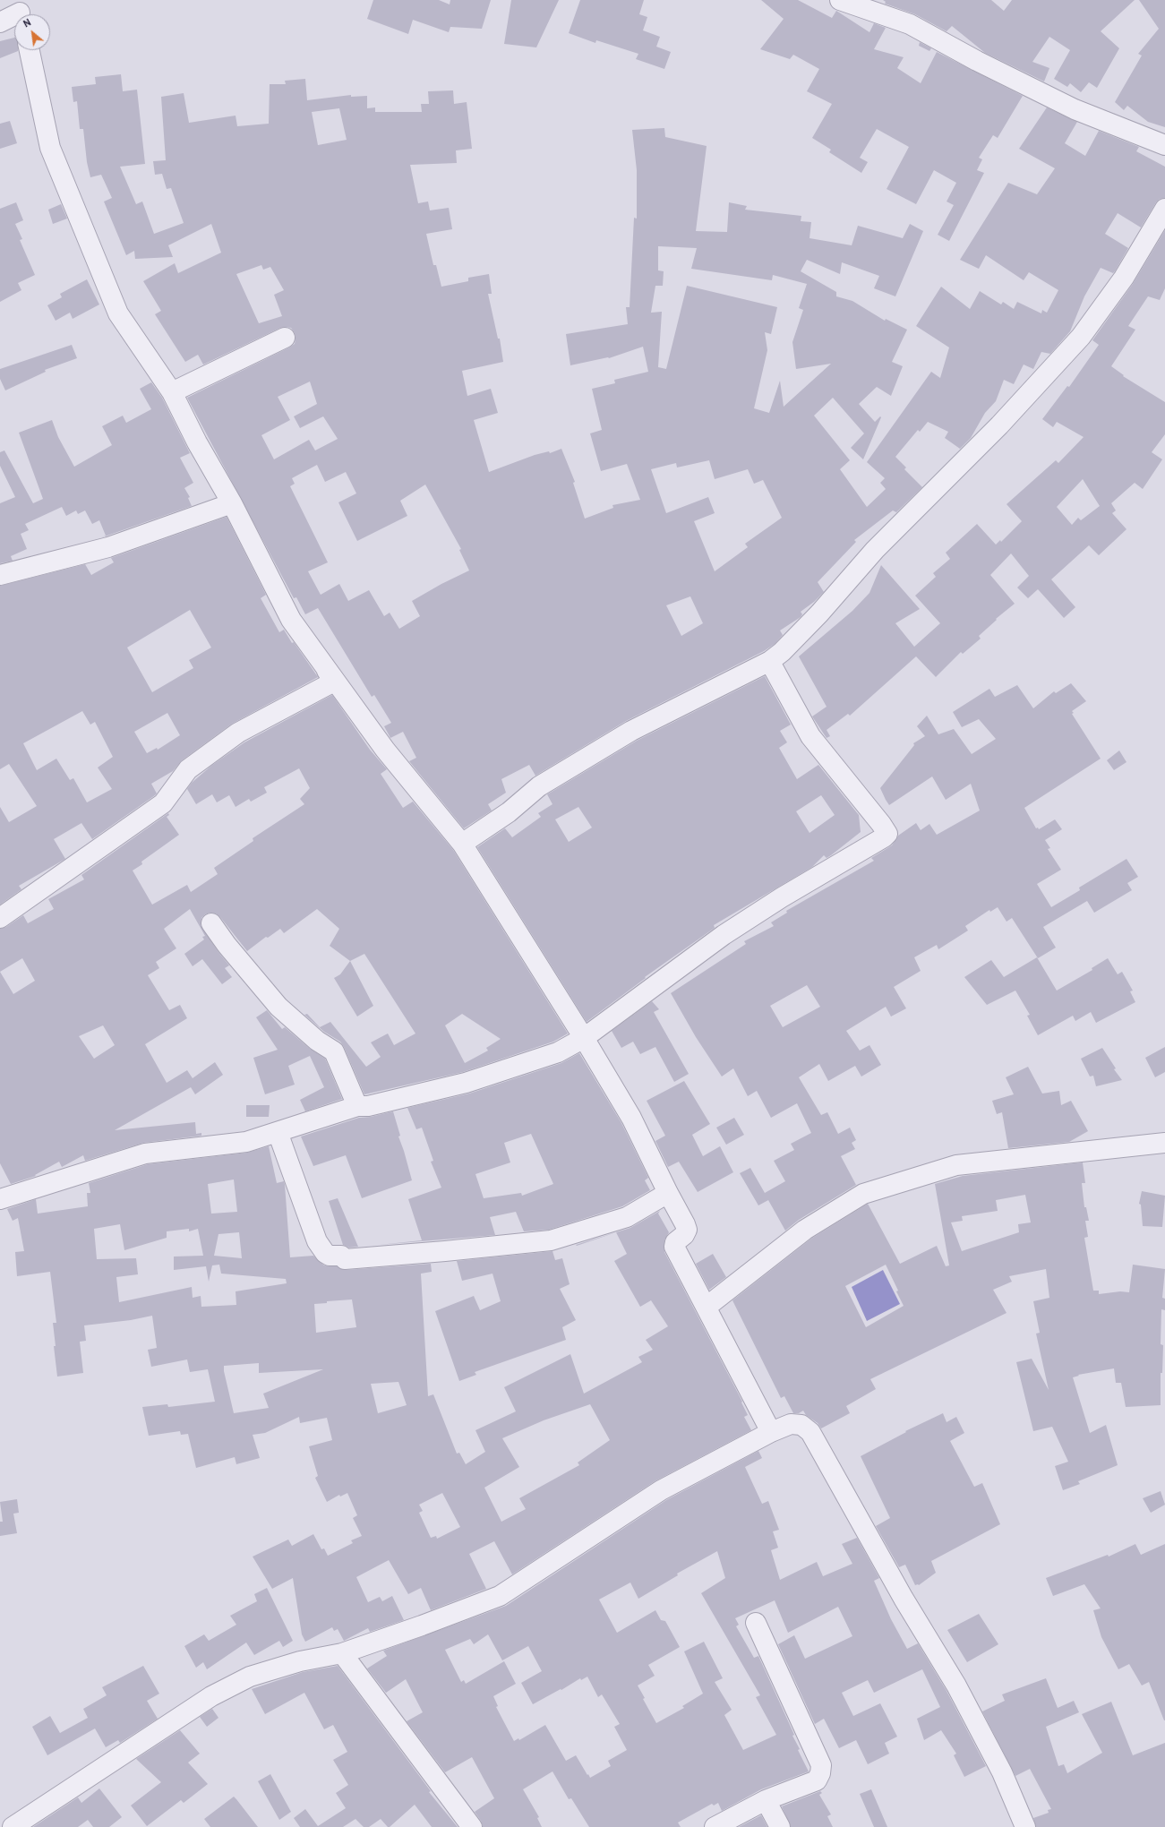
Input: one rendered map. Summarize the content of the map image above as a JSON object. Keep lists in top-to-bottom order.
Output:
{
  "north": "top left"
}
